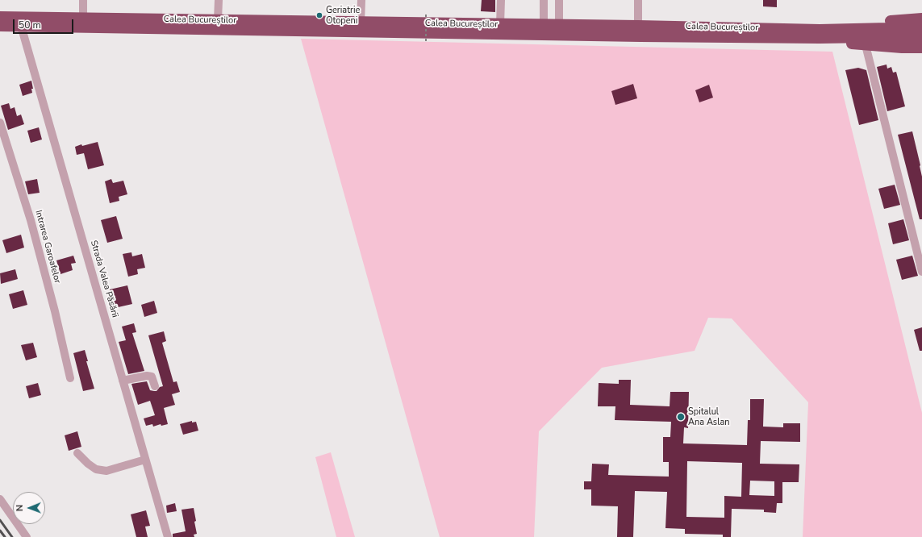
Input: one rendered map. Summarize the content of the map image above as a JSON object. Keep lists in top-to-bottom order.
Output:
{
  "streets": {
    "highway": ["Calea Bucureștilor"],
    "street": ["Intrarea Garoafelor", "Strada Valea Păsării"]
  },
  "crossings": [
    ["Calea Bucureștilor", "Strada Valea Păsării"]
  ],
  "places": ["Geriatrie Otopeni", "Spitalul Ana Aslan"],
  "scale_bar": "50 m",
  "north": "left"
}
